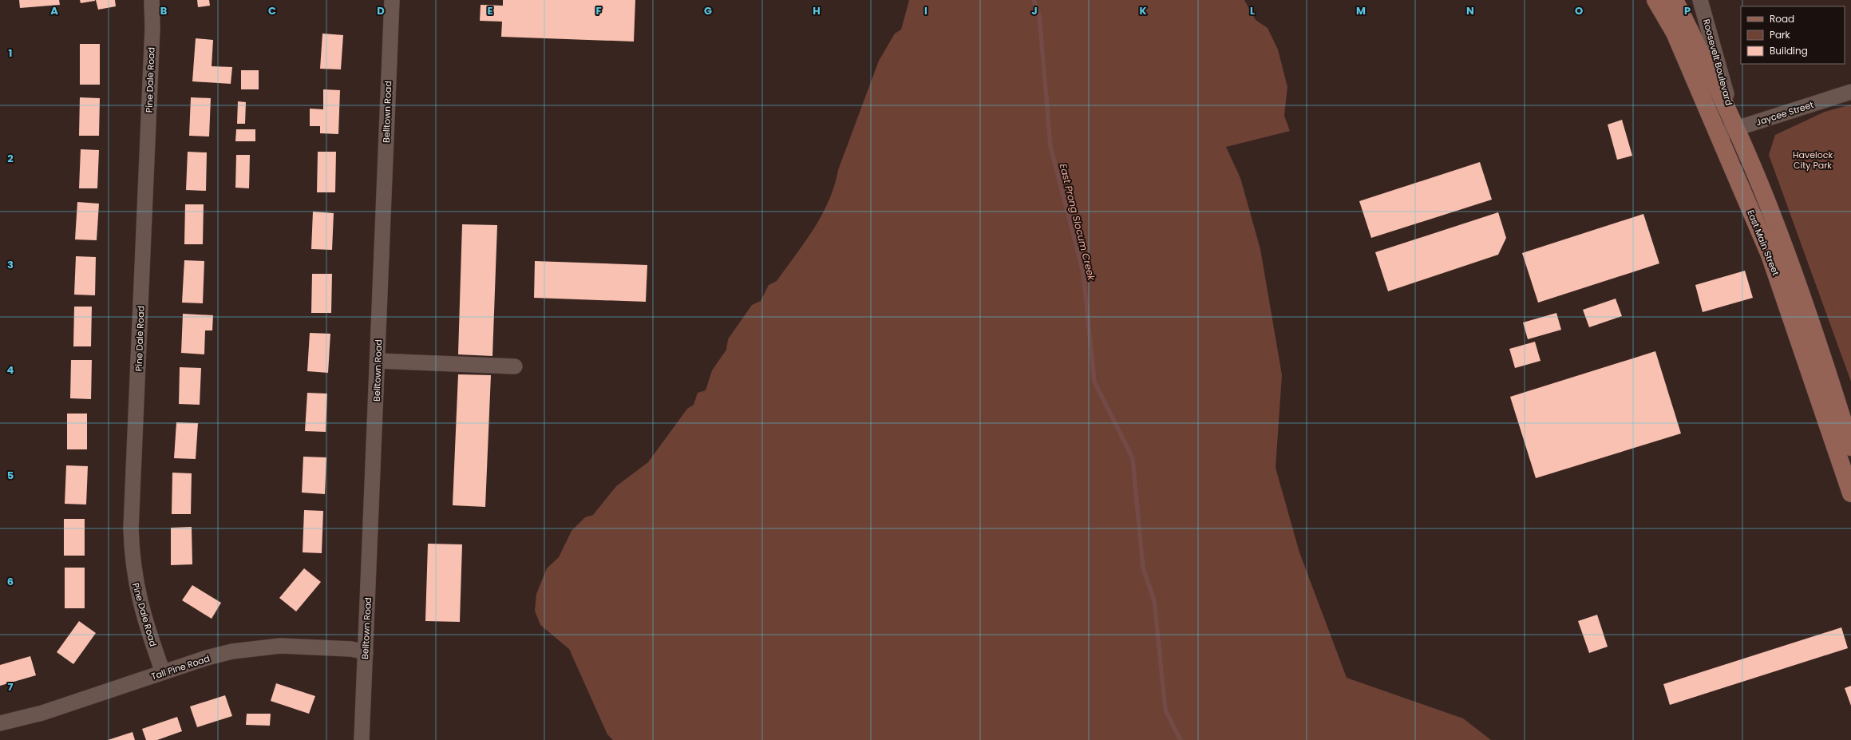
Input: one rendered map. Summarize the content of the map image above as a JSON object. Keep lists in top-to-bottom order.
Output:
{
  "streets": {
    "main road": ["East Main Street"],
    "street": [
      "Roosevelt Boulevard",
      "Pine Dale Road",
      "Belltown Road",
      "Jaycee Street",
      "Tall Pine Road"
    ]
  },
  "crossings": [
    ["Roosevelt Boulevard", "Jaycee Street"],
    ["Roosevelt Boulevard", "East Main Street"],
    ["Pine Dale Road", "Tall Pine Road"],
    ["Belltown Road", "Tall Pine Road"],
    ["Jaycee Street", "East Main Street"]
  ],
  "water": ["East Prong Slocum Creek"],
  "parks": ["Havelock City Park"],
  "legend": ["Road", "Park", "Building"],
  "grid": {
    "columns": [
      "A",
      "B",
      "C",
      "D",
      "E",
      "F",
      "G",
      "H",
      "I",
      "J",
      "K",
      "L",
      "M",
      "N",
      "O",
      "P"
    ],
    "rows": [
      "1",
      "2",
      "3",
      "4",
      "5",
      "6",
      "7"
    ]
  }
}
